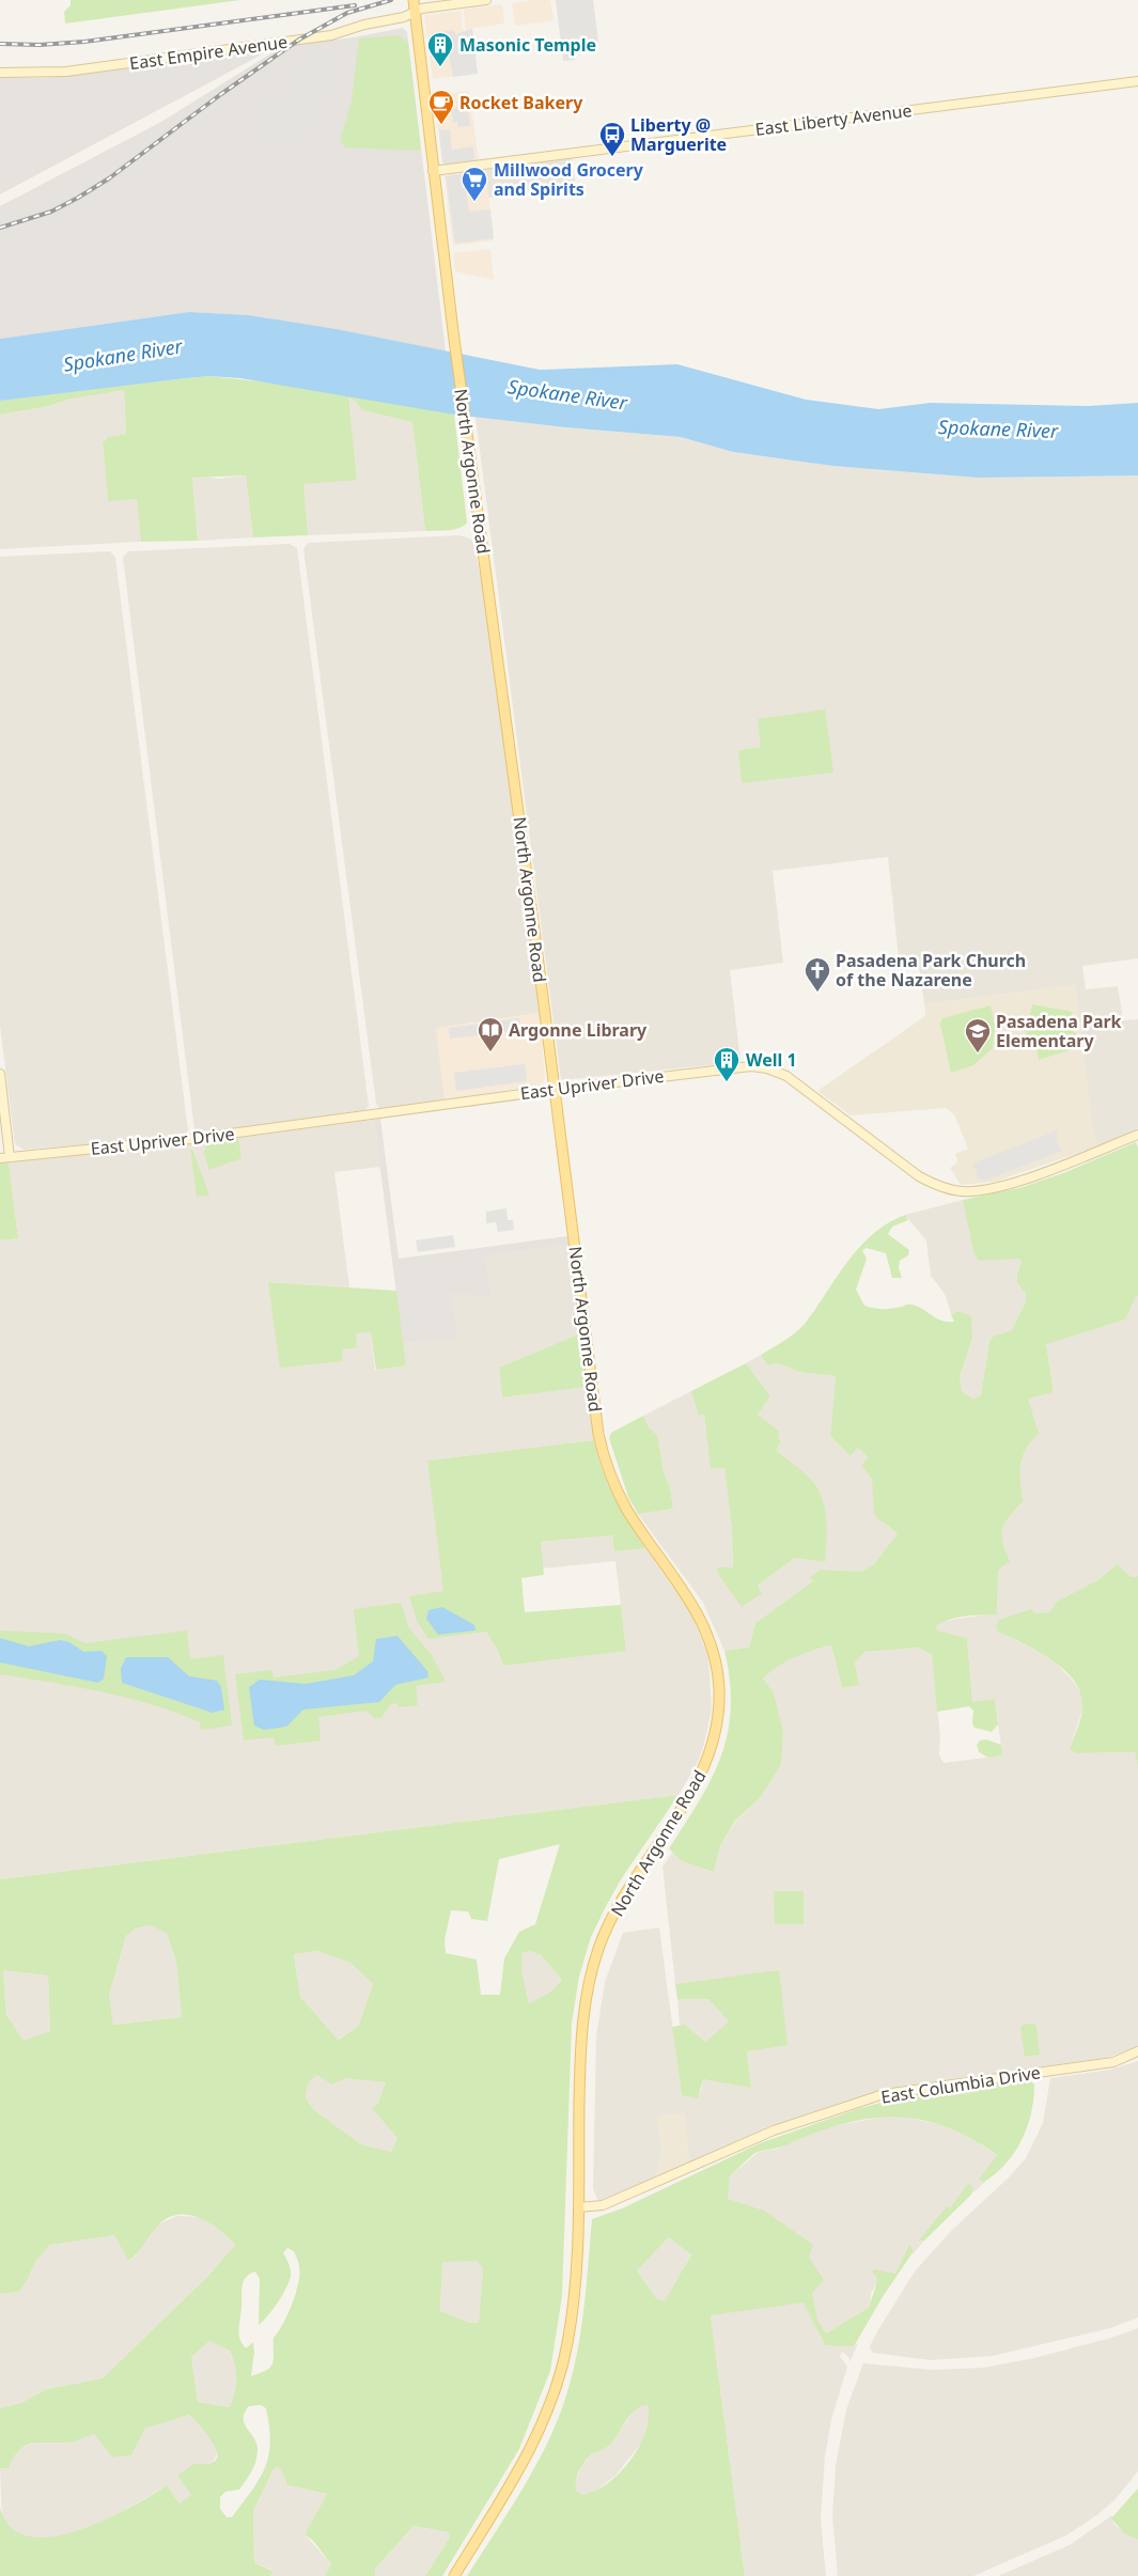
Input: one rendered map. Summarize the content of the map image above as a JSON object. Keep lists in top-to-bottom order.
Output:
{
  "streets": {
    "main road": ["North Argonne Road"],
    "street": [
      "East Empire Avenue",
      "East Liberty Avenue",
      "East Upriver Drive",
      "East Columbia Drive"
    ]
  },
  "crossings": [
    ["East Empire Avenue", "North Argonne Road"],
    ["East Liberty Avenue", "North Argonne Road"],
    ["North Argonne Road", "East Upriver Drive"],
    ["North Argonne Road", "East Columbia Drive"]
  ],
  "water": ["Spokane River"],
  "places": {
    "building": ["Masonic Temple", "Well 1"],
    "cafe": ["Rocket Bakery"],
    "bus stop": ["Liberty @ Marguerite"],
    "supermarket": ["Millwood Grocery and Spirits"],
    "church": ["Pasadena Park Church of the Nazarene"],
    "library": ["Argonne Library"],
    "school or university": ["Pasadena Park Elementary"]
  }
}
